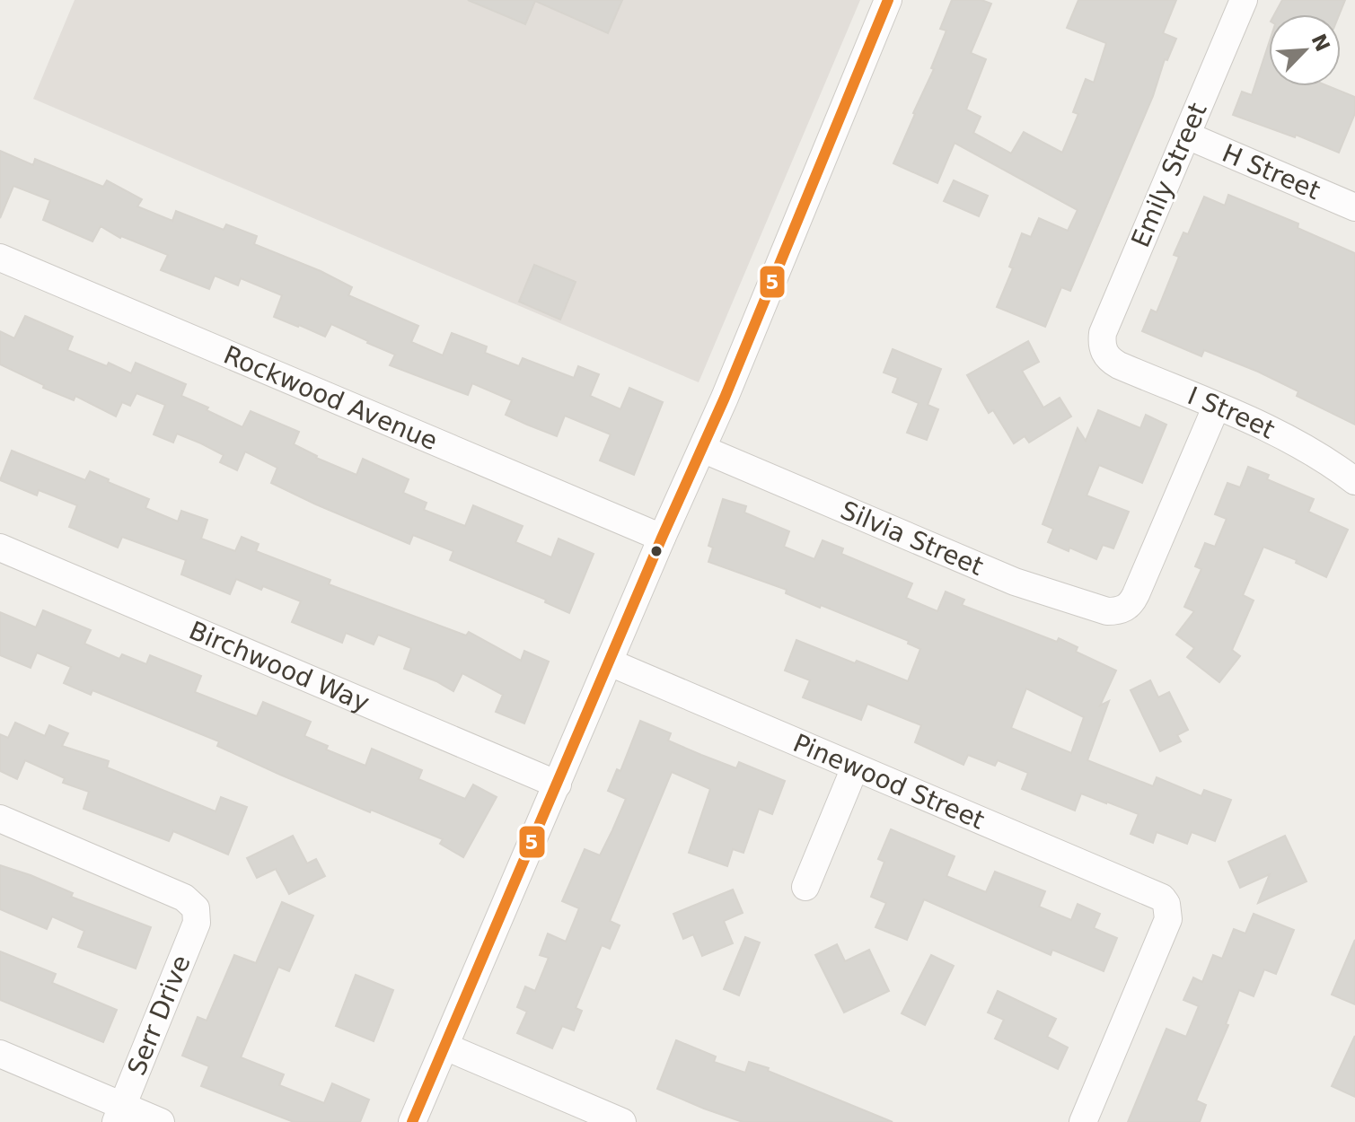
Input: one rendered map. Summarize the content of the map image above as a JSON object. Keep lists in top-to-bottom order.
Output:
{
  "streets": {
    "street": [
      "H Street",
      "Emily Street",
      "Rockwood Avenue",
      "I Street",
      "Silvia Street",
      "Birchwood Way",
      "Pinewood Street",
      "Serr Drive"
    ]
  },
  "crossings": [
    ["H Street", "Emily Street"],
    ["Emily Street", "I Street"],
    ["I Street", "Silvia Street"]
  ],
  "lines": ["transit line 5"],
  "north": "top right"
}
